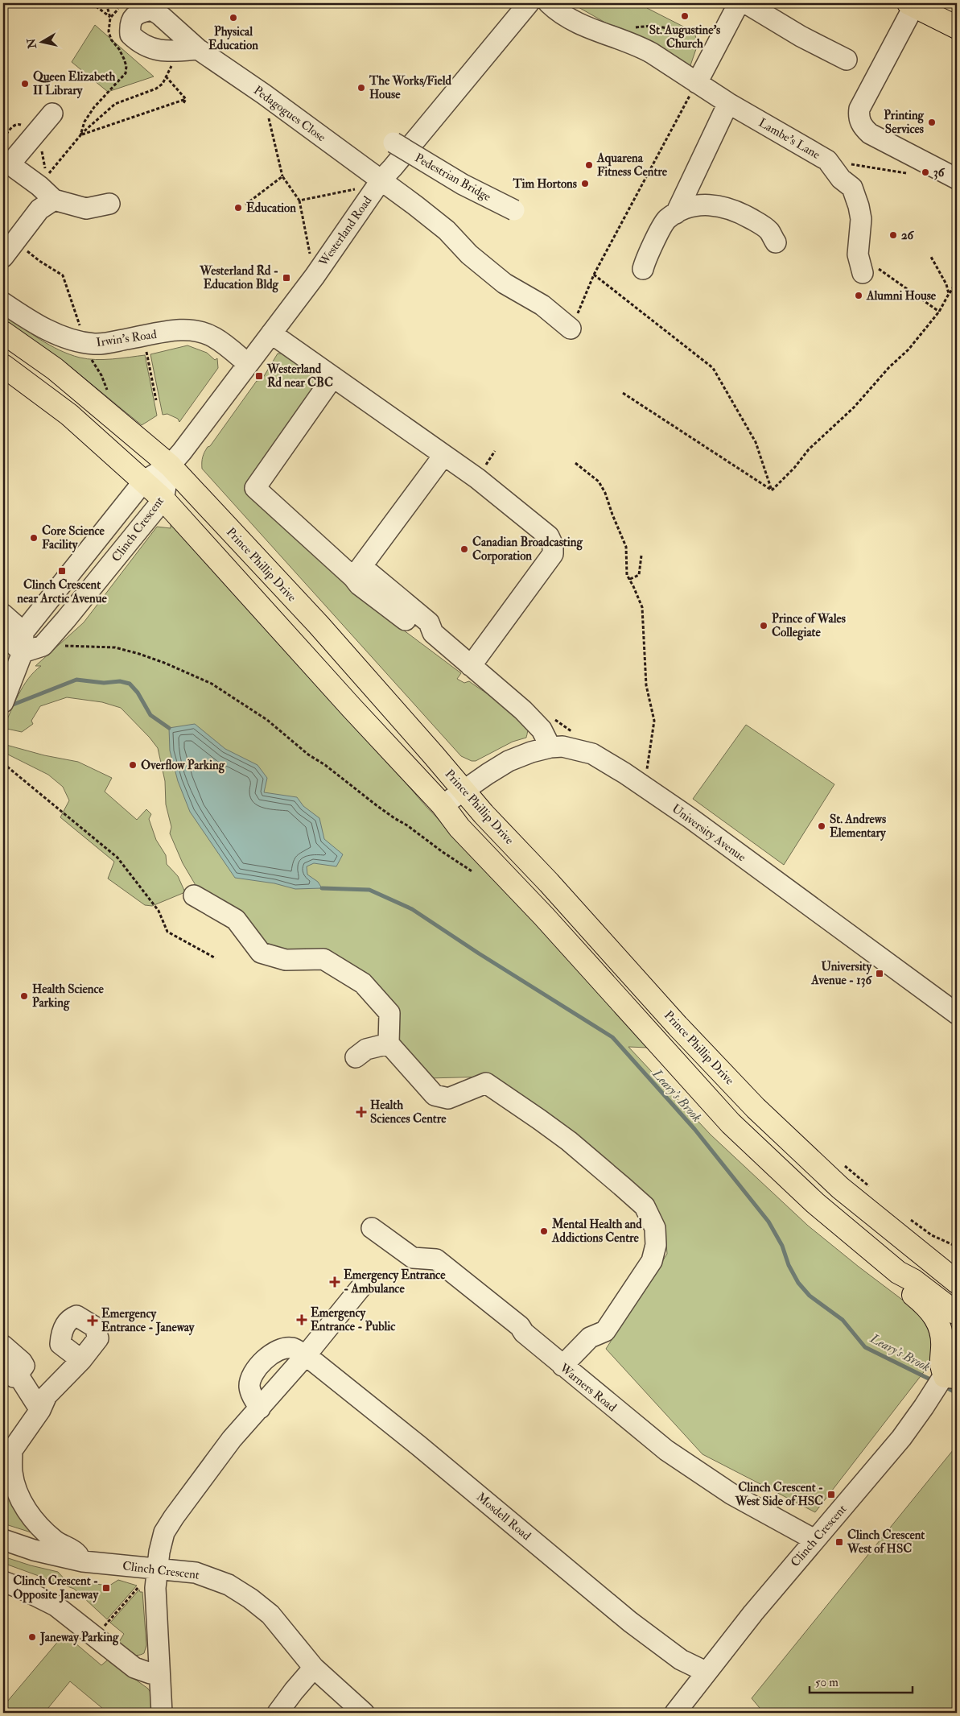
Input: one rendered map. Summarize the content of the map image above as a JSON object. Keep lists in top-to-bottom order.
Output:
{
  "streets": {
    "main road": ["Prince Phillip Drive"],
    "street": [
      "Pedagogues Close",
      "Lambe's Lane",
      "Pedestrian Bridge",
      "Westerland Road",
      "Irwin's Road",
      "Clinch Crescent",
      "University Avenue",
      "Warners Road",
      "Mosdell Road"
    ]
  },
  "crossings": [
    ["Pedagogues Close", "Westerland Road"],
    ["Westerland Road", "Irwin's Road"],
    ["Westerland Road", "Clinch Crescent"],
    ["Westerland Road", "Prince Phillip Drive"],
    ["Clinch Crescent", "Prince Phillip Drive"],
    ["Clinch Crescent", "Warners Road"],
    ["Clinch Crescent", "Mosdell Road"],
    ["Prince Phillip Drive", "University Avenue"]
  ],
  "water": ["Leary's Brook"],
  "places": {
    "other": [
      "St. Augustine's Church",
      "Physical Education",
      "Queen Elizabeth II Library",
      "The Works/Field House",
      "Printing Services",
      "Aquarena Fitness Centre",
      "36",
      "Tim Hortons",
      "Education",
      "26",
      "Alumni House",
      "Core Science Facility",
      "Canadian Broadcasting Corporation",
      "Prince of Wales Collegiate",
      "Overflow Parking",
      "St. Andrews Elementary",
      "Health Science Parking",
      "Mental Health and Addictions Centre",
      "Janeway Parking"
    ],
    "transit": [
      "Westerland Rd - Education Bldg",
      "Westerland Rd near CBC",
      "Clinch Crescent near Arctic Avenue",
      "University Avenue - 136",
      "Clinch Crescent - West Side of HSC",
      "Clinch Crescent West of HSC",
      "Clinch Crescent - Opposite Janeway"
    ],
    "health": [
      "Health Sciences Centre",
      "Emergency Entrance - Ambulance",
      "Emergency Entrance - Public",
      "Emergency Entrance - Janeway"
    ]
  },
  "scale_bar": "50 m",
  "north": "left"
}
